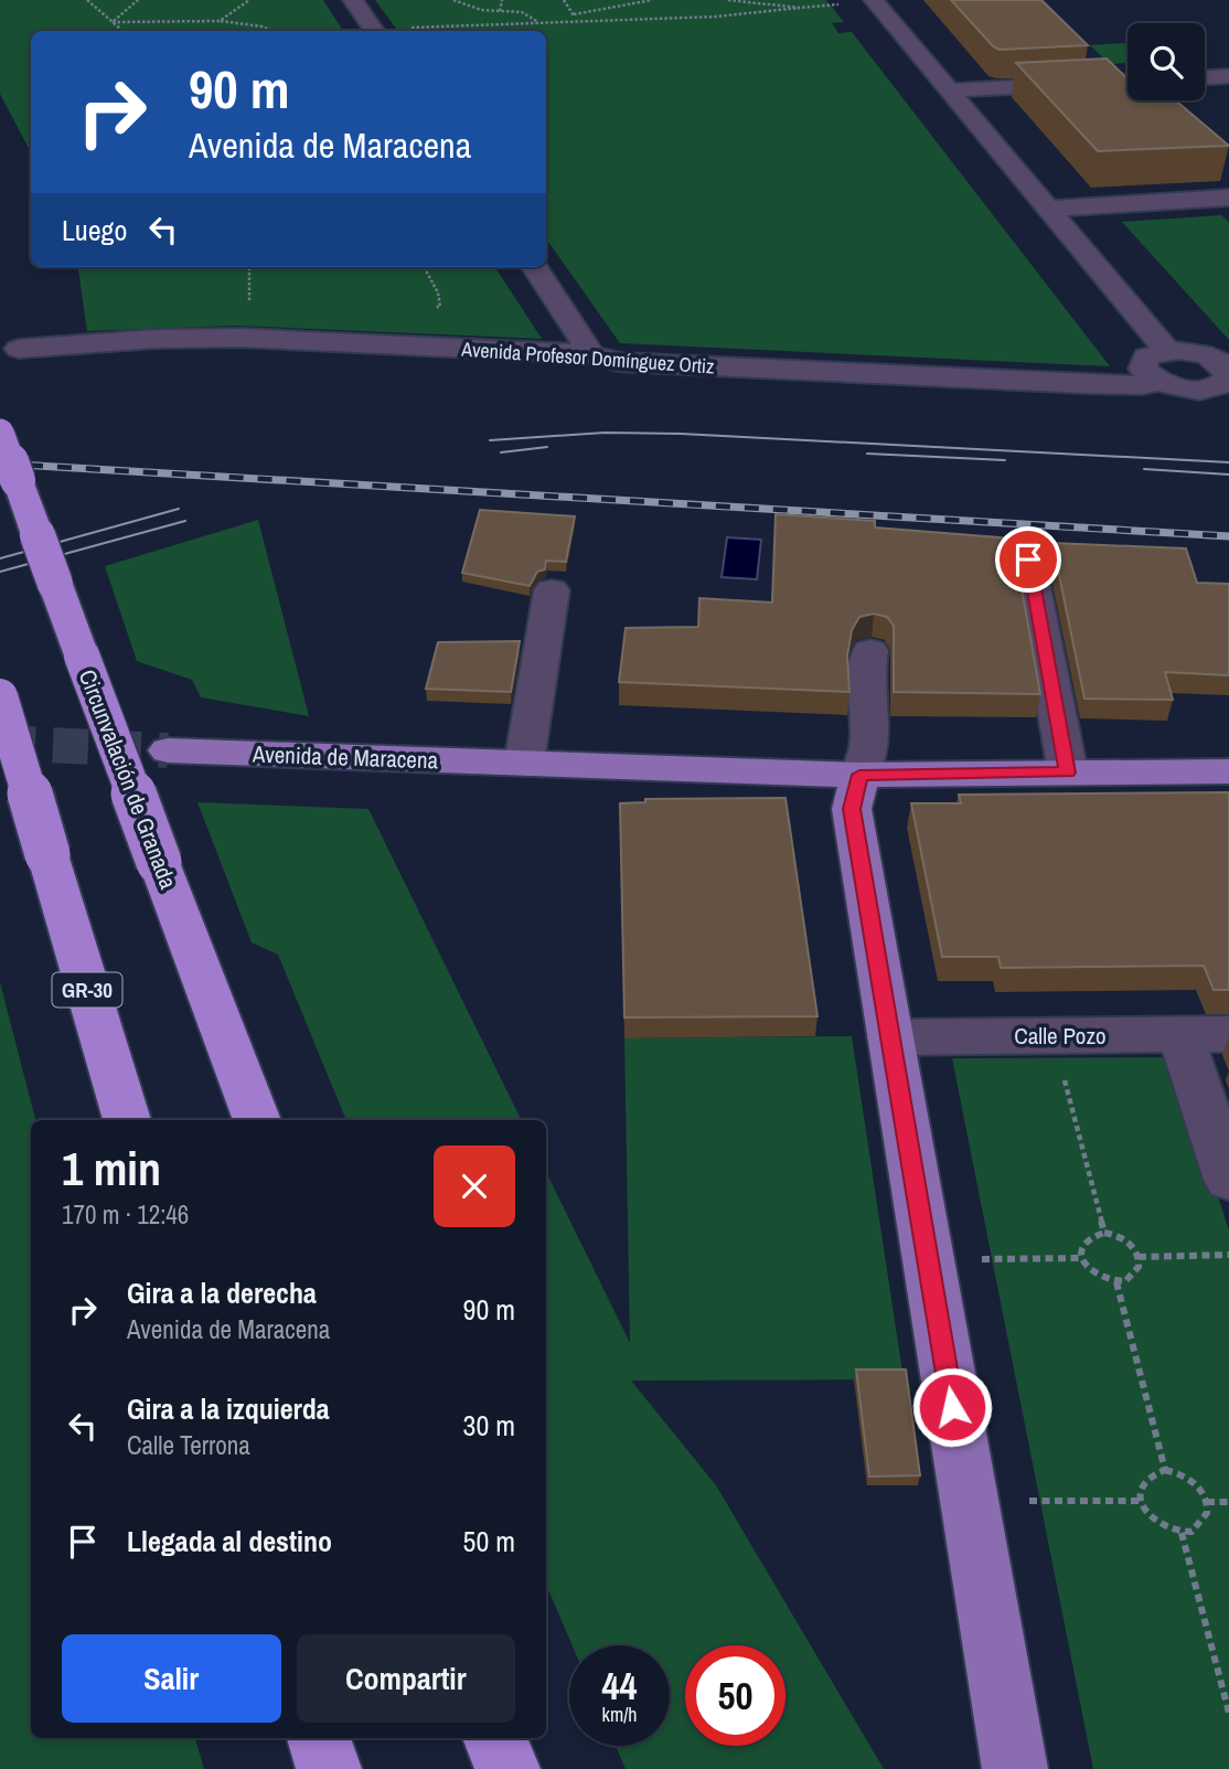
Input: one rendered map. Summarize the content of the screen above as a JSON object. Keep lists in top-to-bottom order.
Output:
{
  "streets": {
    "highway": ["Circunvalación de Granada", "GR-30"],
    "main road": ["Avenida de Maracena"],
    "street": ["Avenida Profesor Domínguez Ortiz", "Calle Pozo"]
  },
  "page": {
    "turn": ["90 m", "Avenida de Maracena"],
    "then": "Luego",
    "heading": ["1 min", "170 m · 12:46"],
    "list": [
      {
        "name": "Gira a la derecha",
        "note": "Avenida de Maracena",
        "value": "90 m"
      },
      {
        "name": "Gira a la izquierda",
        "note": "Calle Terrona",
        "value": "30 m"
      },
      {
        "name": "Llegada al destino",
        "value": "50 m"
      }
    ],
    "buttons": ["Salir", "Compartir"],
    "speed": "44 km/h",
    "limit": "50"
  }
}
